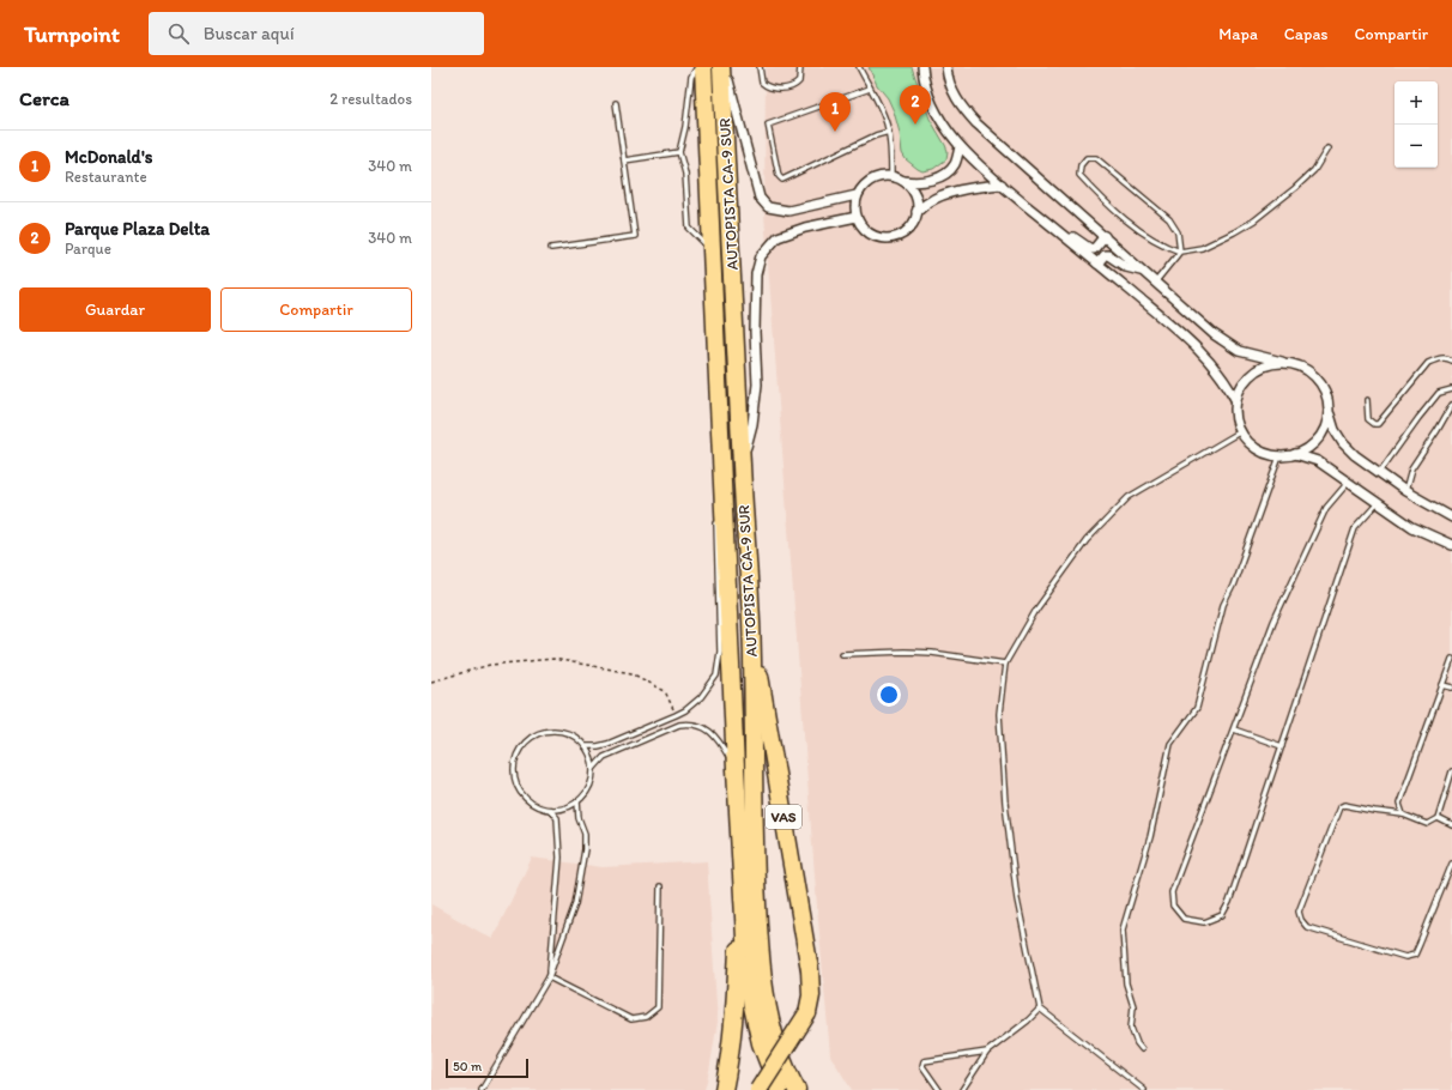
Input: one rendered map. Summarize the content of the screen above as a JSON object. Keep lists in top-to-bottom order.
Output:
{
  "streets": {
    "highway": ["AUTOPISTA CA-9 SUR", "VAS"]
  },
  "crossings": [
    ["AUTOPISTA CA-9 SUR", "VAS"]
  ],
  "scale_bar": "50 m",
  "page": {
    "header": "Turnpoint",
    "search": "Buscar aquí",
    "nav": ["Mapa", "Capas", "Compartir"],
    "heading": ["Cerca", "2 resultados"],
    "map_buttons": ["+", "−"],
    "pins": ["2", "1"],
    "list": [
      {
        "mark": "1",
        "name": "McDonald's",
        "note": "Restaurante",
        "value": "340 m"
      },
      {
        "mark": "2",
        "name": "Parque Plaza Delta",
        "note": "Parque",
        "value": "340 m"
      }
    ],
    "buttons": ["Guardar", "Compartir"],
    "scale": "50 m"
  }
}
